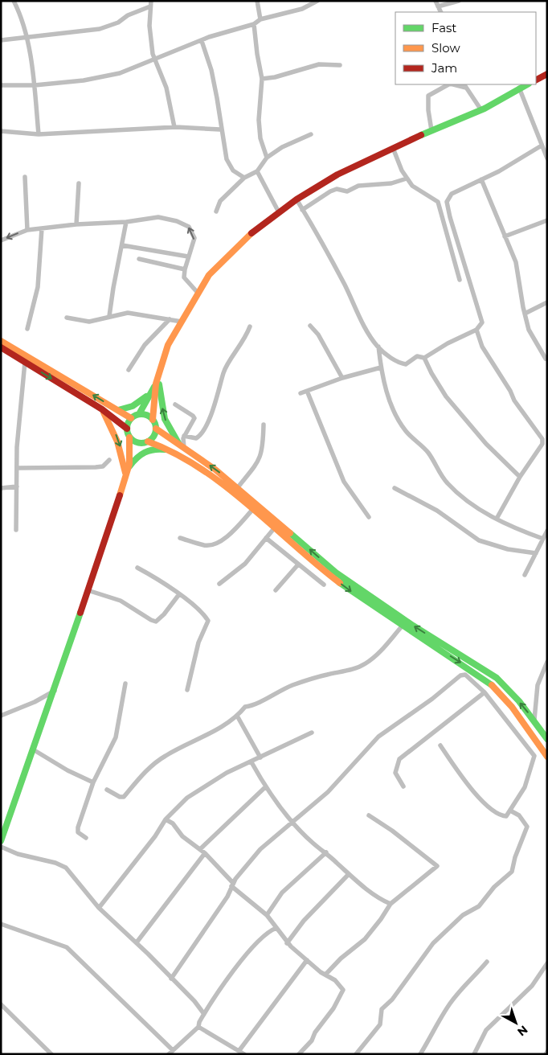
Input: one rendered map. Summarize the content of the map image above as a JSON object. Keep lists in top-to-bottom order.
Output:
{
  "legend": ["Fast", "Slow", "Jam"],
  "north": "bottom right"
}
